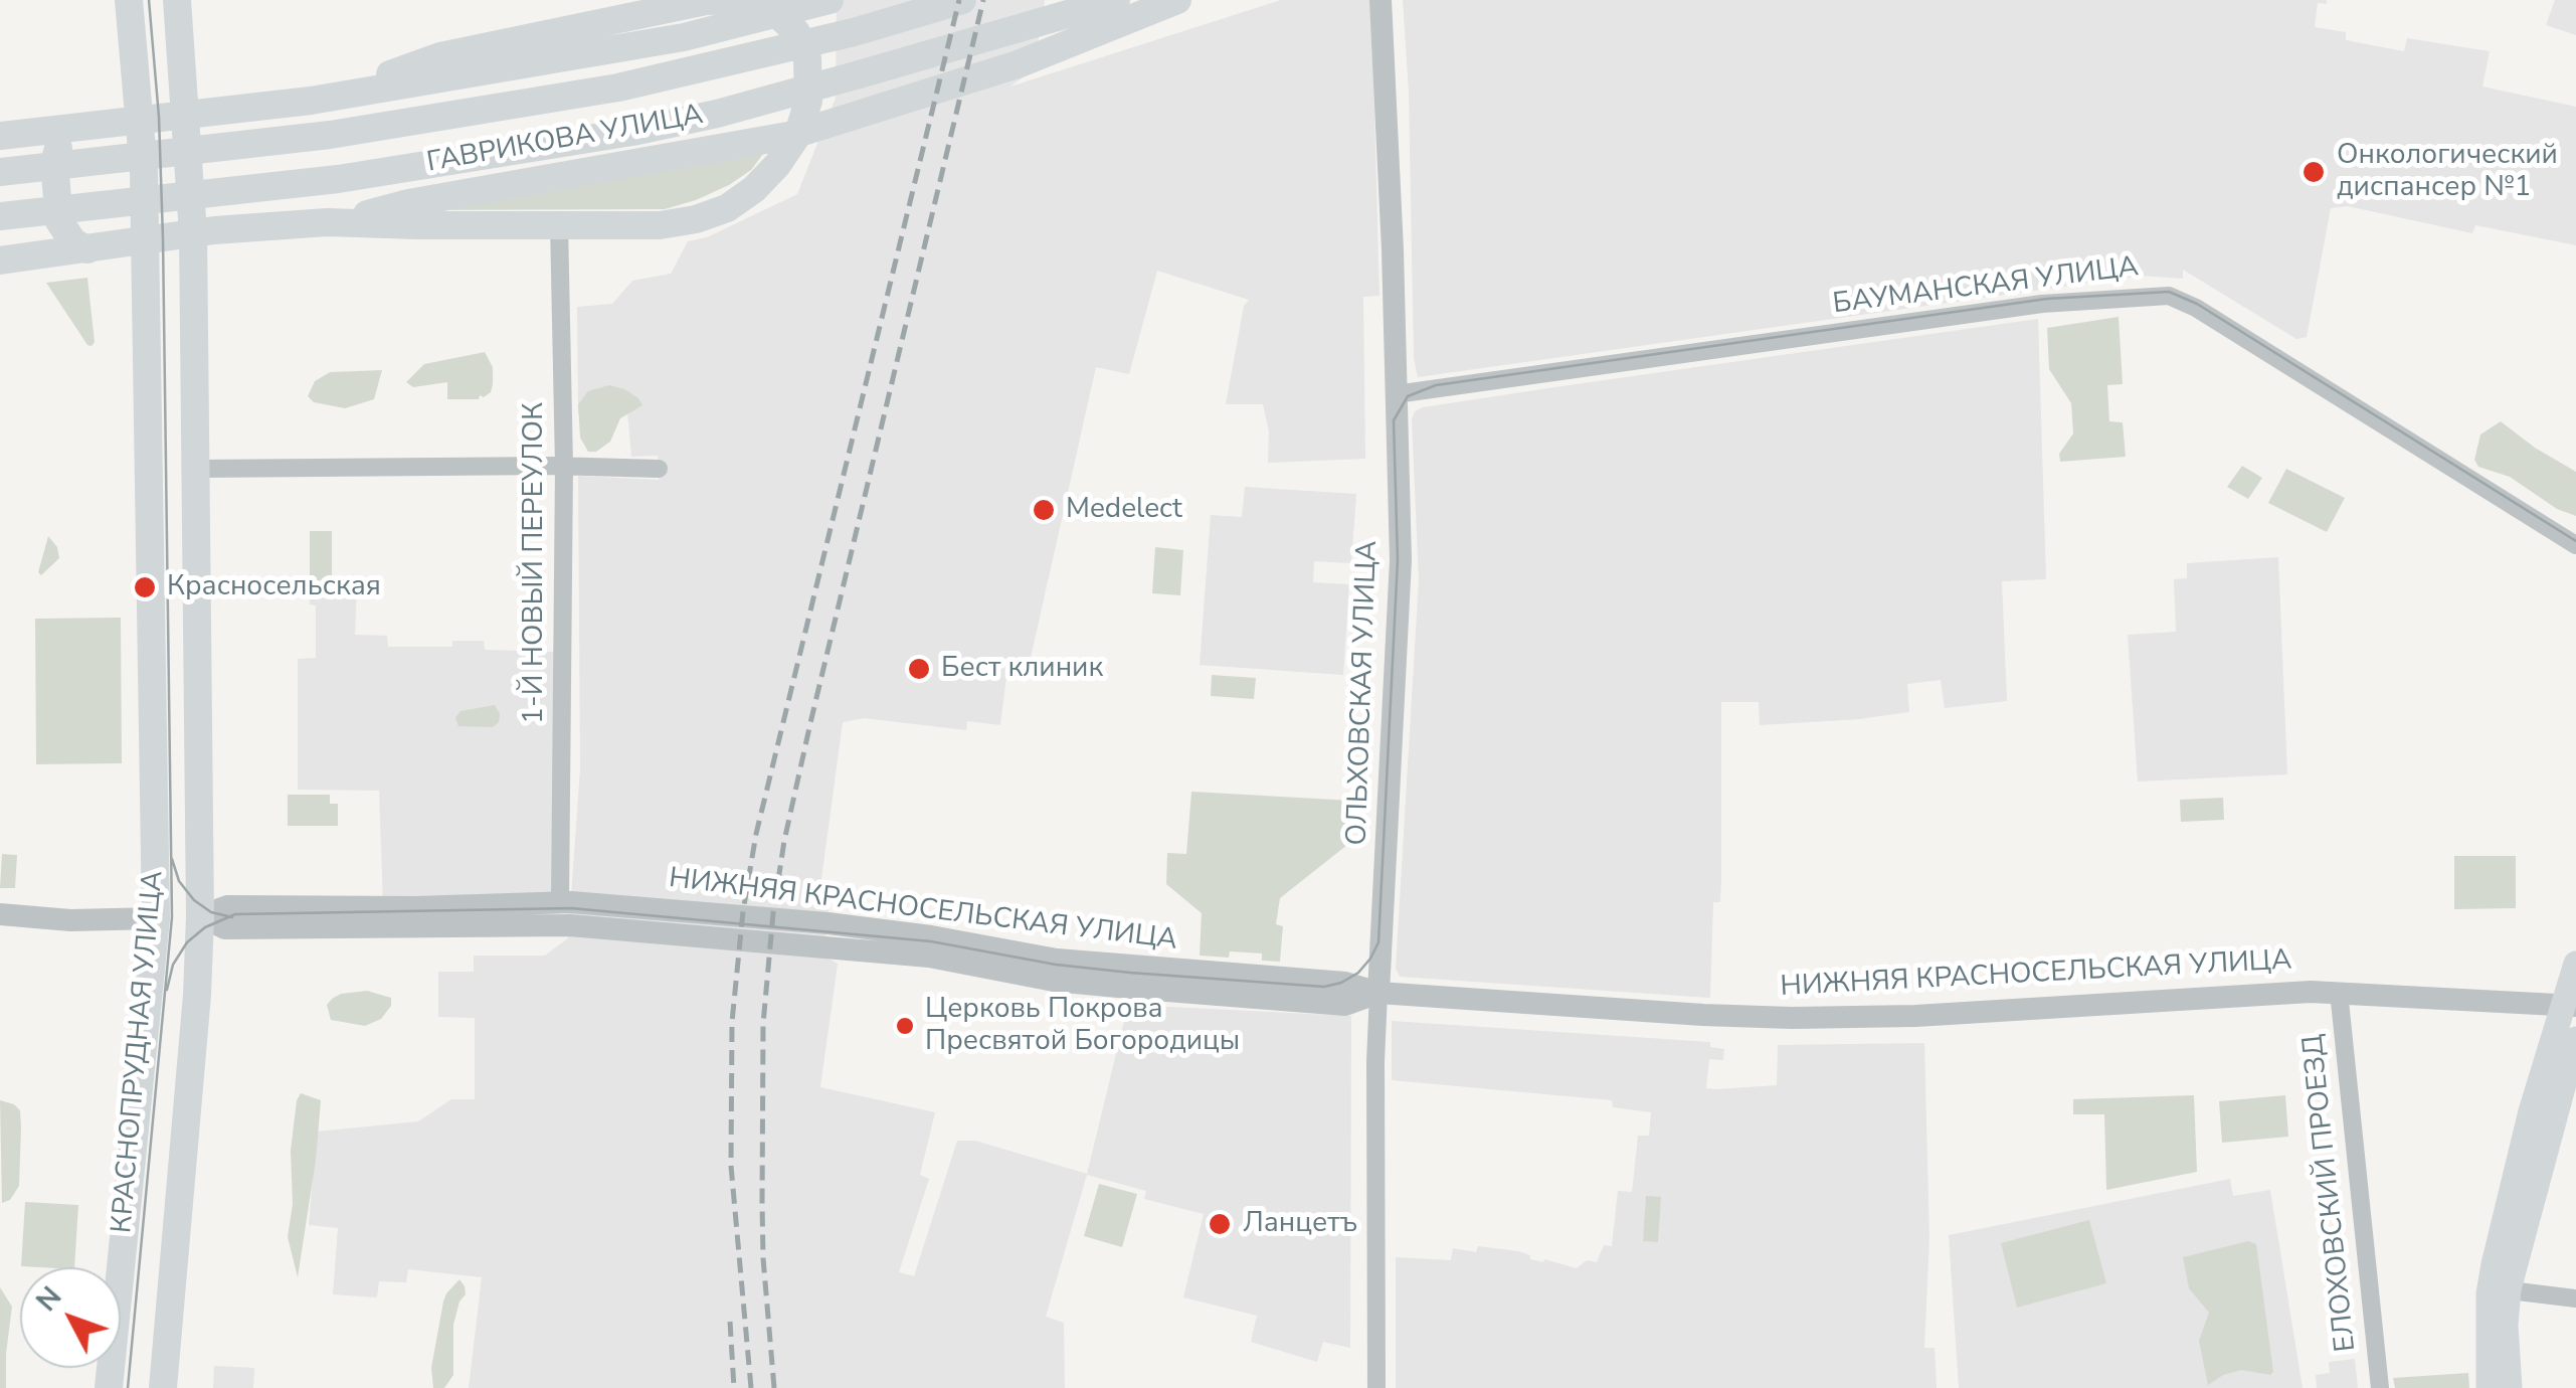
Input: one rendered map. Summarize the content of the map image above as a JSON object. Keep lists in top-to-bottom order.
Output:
{
  "streets": {
    "main road": ["ГАВРИКОВА УЛИЦА", "КРАСНОПРУДНАЯ УЛИЦА"],
    "street": [
      "БАУМАНСКАЯ УЛИЦА",
      "1-Й НОВЫЙ ПЕРЕУЛОК",
      "ОЛЬХОВСКАЯ УЛИЦА",
      "НИЖНЯЯ КРАСНОСЕЛЬСКАЯ УЛИЦА",
      "ЕЛОХОВСКИЙ ПРОЕЗД"
    ]
  },
  "crossings": [
    ["БАУМАНСКАЯ УЛИЦА", "ОЛЬХОВСКАЯ УЛИЦА"],
    ["1-Й НОВЫЙ ПЕРЕУЛОК", "НИЖНЯЯ КРАСНОСЕЛЬСКАЯ УЛИЦА"],
    ["ОЛЬХОВСКАЯ УЛИЦА", "НИЖНЯЯ КРАСНОСЕЛЬСКАЯ УЛИЦА"],
    ["НИЖНЯЯ КРАСНОСЕЛЬСКАЯ УЛИЦА", "КРАСНОПРУДНАЯ УЛИЦА"],
    ["НИЖНЯЯ КРАСНОСЕЛЬСКАЯ УЛИЦА", "ЕЛОХОВСКИЙ ПРОЕЗД"]
  ],
  "places": [
    "Онкологический диспансер №1",
    "Medelect",
    "Красносельская",
    "Бест клиник",
    "Церковь Покрова Пресвятой Богородицы",
    "Ланцетъ"
  ],
  "north": "top left"
}
